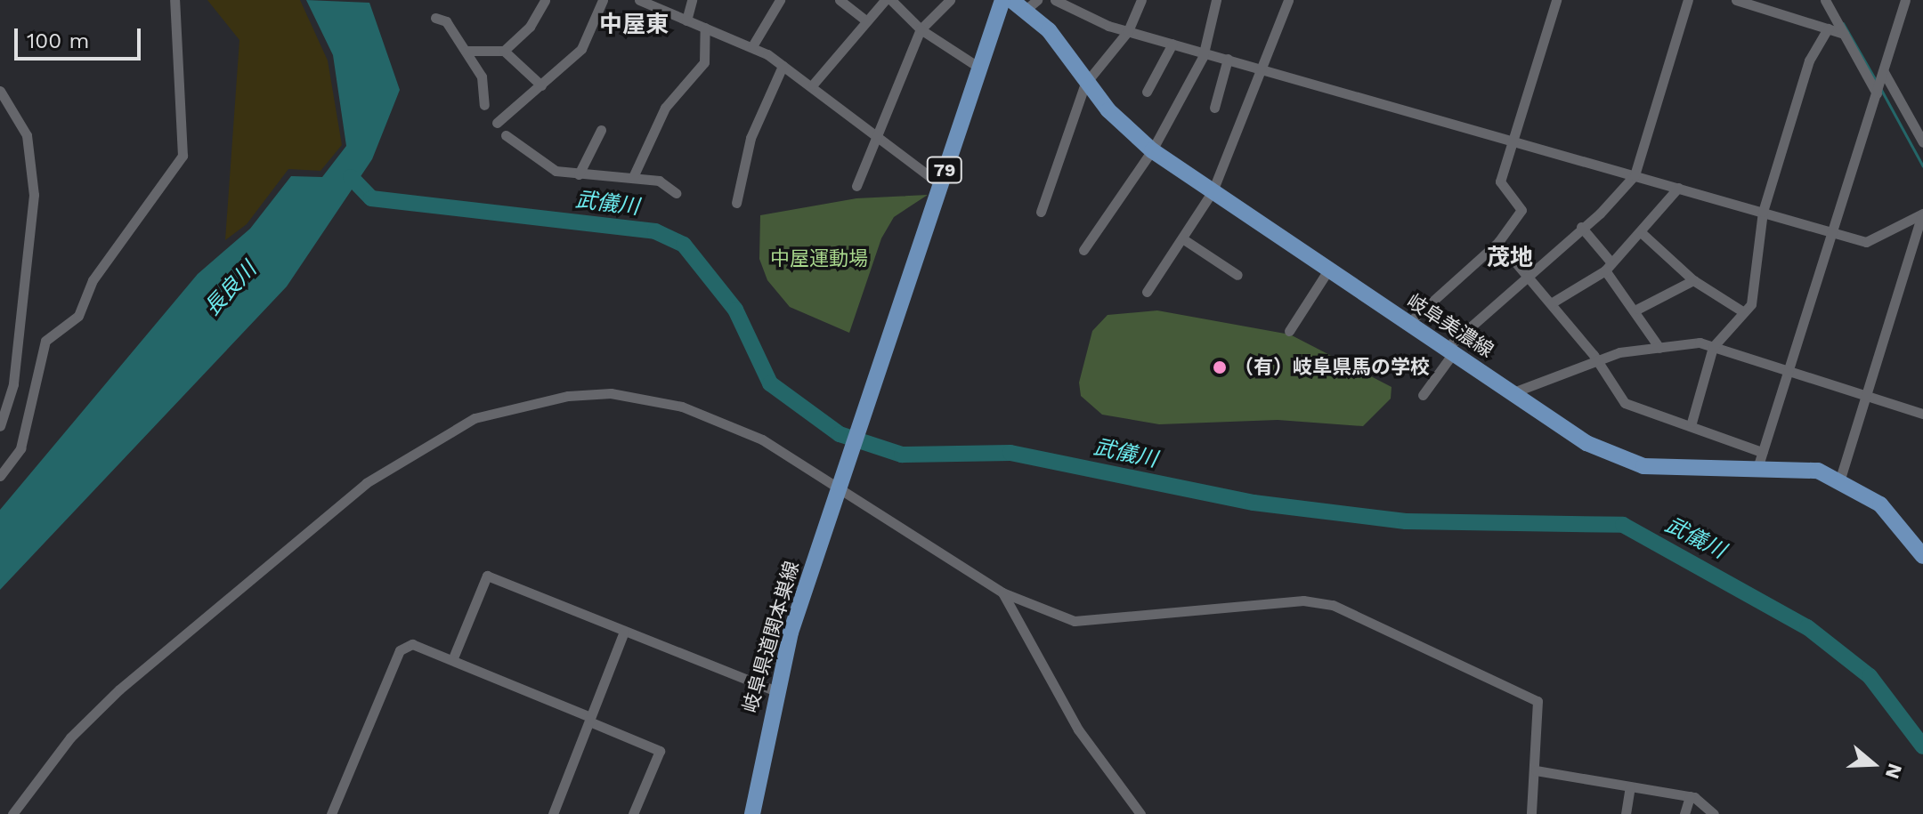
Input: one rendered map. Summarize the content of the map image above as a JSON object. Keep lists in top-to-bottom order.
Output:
{
  "streets": {
    "main road": ["79", "岐阜美濃線", "岐阜県道関本巣線"]
  },
  "crossings": [
    ["79", "岐阜県道関本巣線"]
  ],
  "districts": ["中屋東", "茂地"],
  "water": ["武儀川", "長良川"],
  "parks": ["中屋運動場"],
  "places": ["（有）岐阜県馬の学校"],
  "scale_bar": "100 m",
  "north": "right"
}
